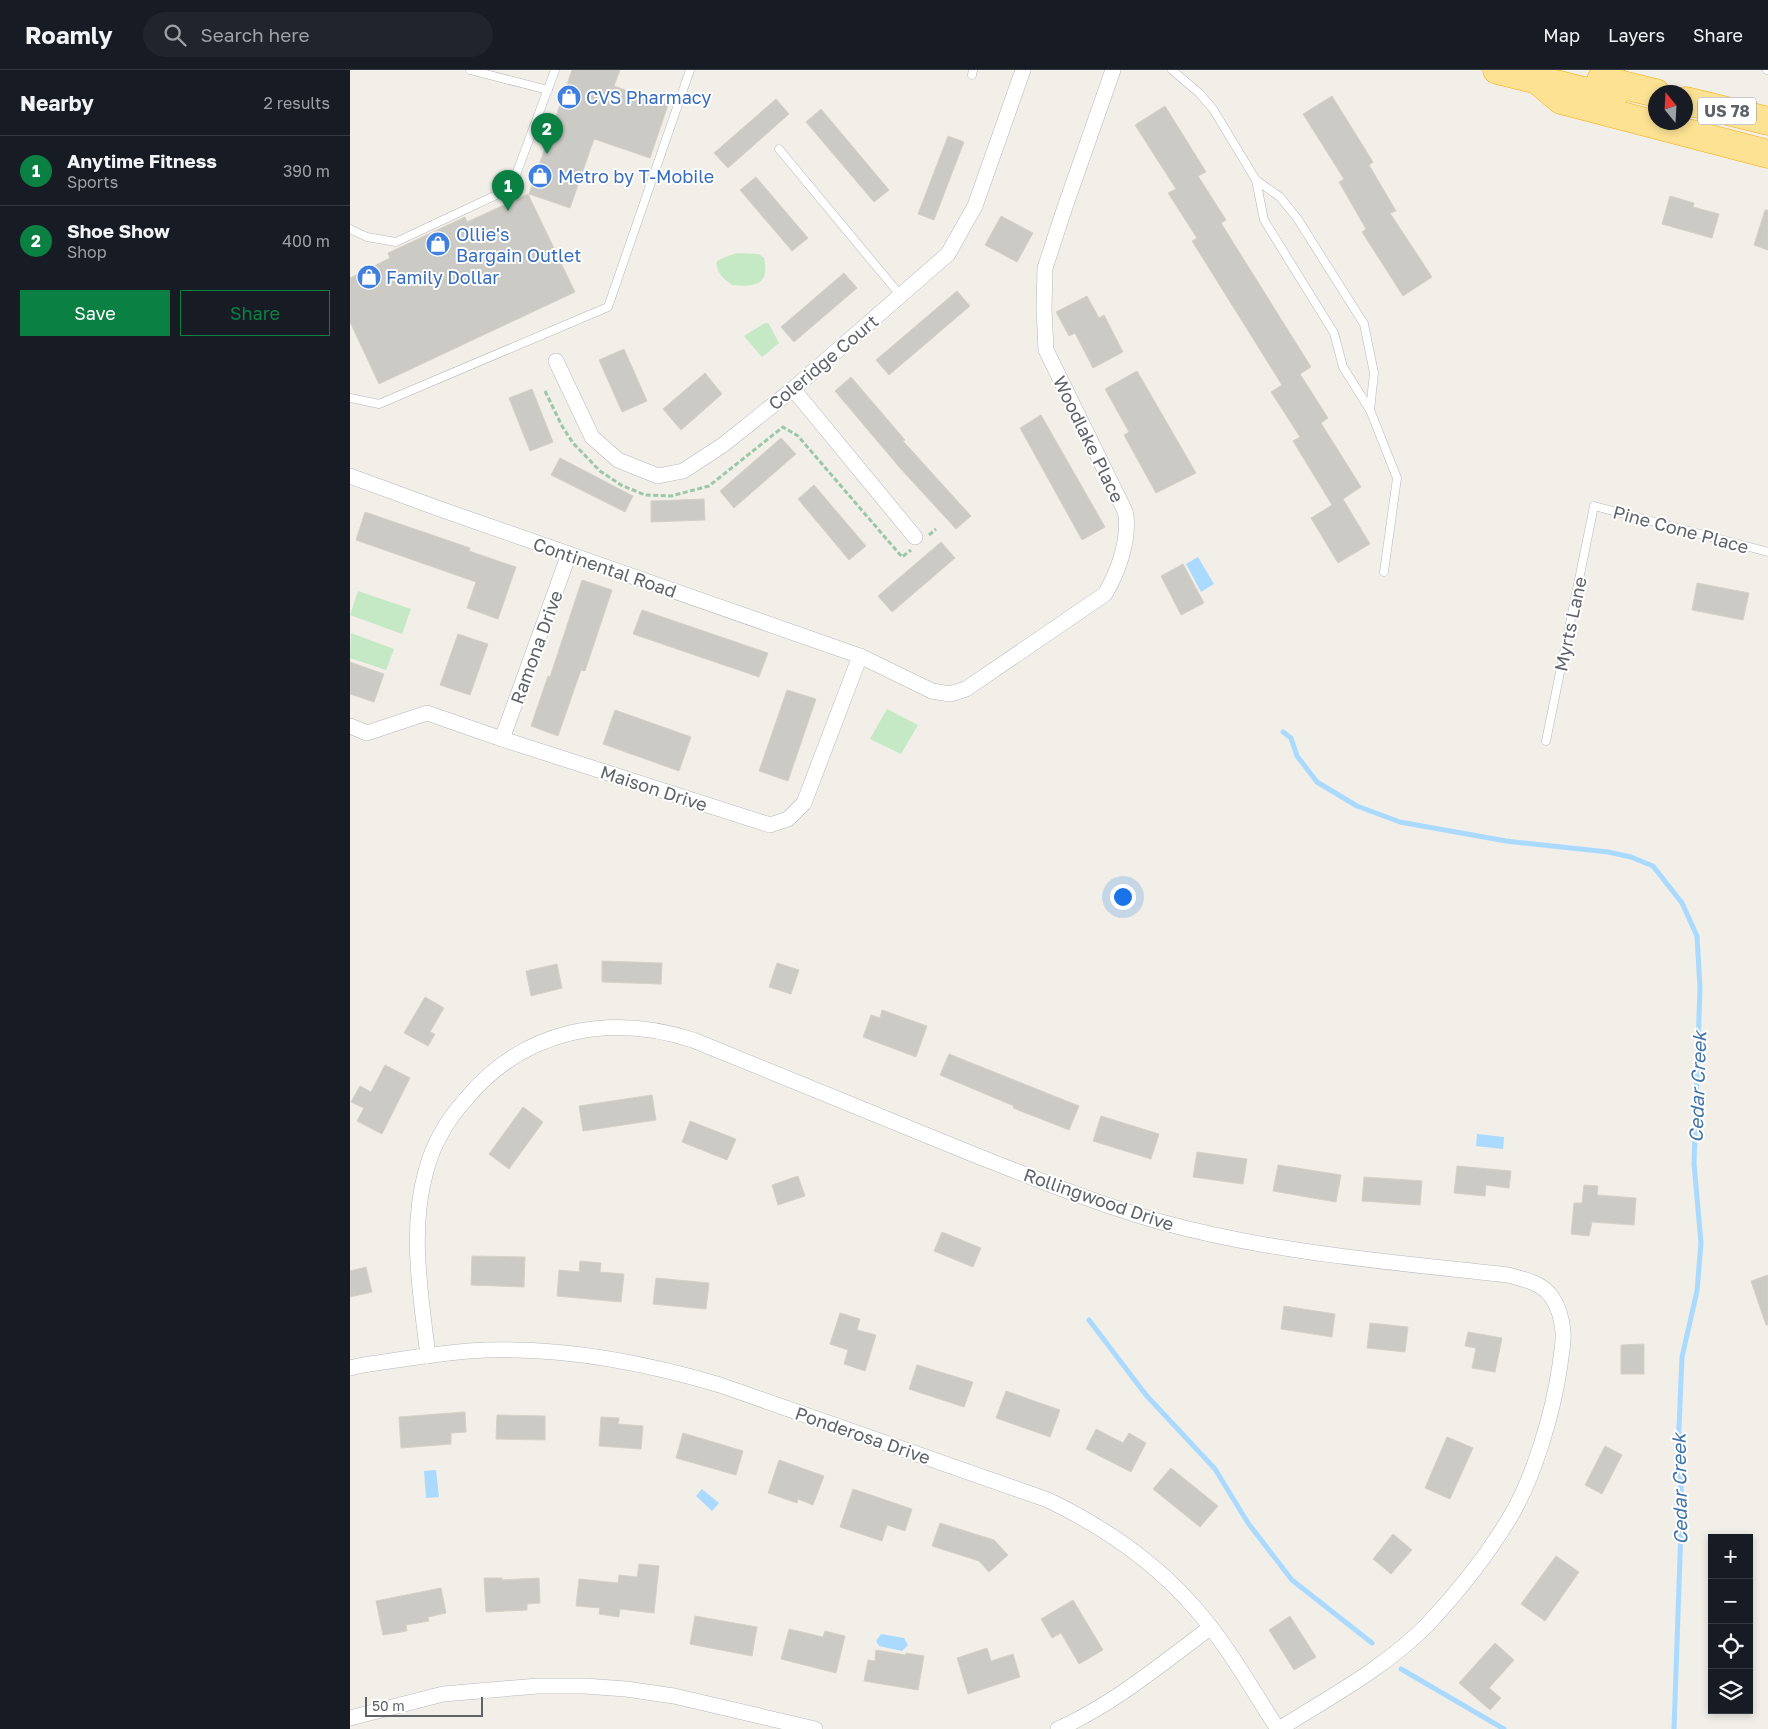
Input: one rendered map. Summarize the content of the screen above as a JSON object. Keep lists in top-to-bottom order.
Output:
{
  "streets": {
    "highway": ["US 78"],
    "street": [
      "Coleridge Court",
      "Woodlake Place",
      "Continental Road",
      "Ramona Drive",
      "Maison Drive",
      "Rollingwood Drive",
      "Ponderosa Drive"
    ],
    "lane": ["Pine Cone Place", "Myrts Lane"]
  },
  "crossings": [
    ["Woodlake Place", "Continental Road"],
    ["Woodlake Place", "Maison Drive"],
    ["Pine Cone Place", "Myrts Lane"],
    ["Continental Road", "Ramona Drive"],
    ["Continental Road", "Maison Drive"],
    ["Ramona Drive", "Maison Drive"],
    ["Rollingwood Drive", "Ponderosa Drive"]
  ],
  "water": ["Cedar Creek"],
  "places": {
    "shop": [
      "CVS Pharmacy",
      "Metro by T-Mobile",
      "Ollie's Bargain Outlet",
      "Family Dollar"
    ]
  },
  "scale_bar": "50 m",
  "north": "top",
  "page": {
    "header": "Roamly",
    "search": "Search here",
    "nav": ["Map", "Layers", "Share"],
    "heading": ["Nearby", "2 results"],
    "pins": ["2", "1"],
    "list": [
      {
        "mark": "1",
        "name": "Anytime Fitness",
        "note": "Sports",
        "value": "390 m"
      },
      {
        "mark": "2",
        "name": "Shoe Show",
        "note": "Shop",
        "value": "400 m"
      }
    ],
    "buttons": ["Save", "Share"],
    "map_buttons": ["+", "−"],
    "scale": "50 m"
  }
}
